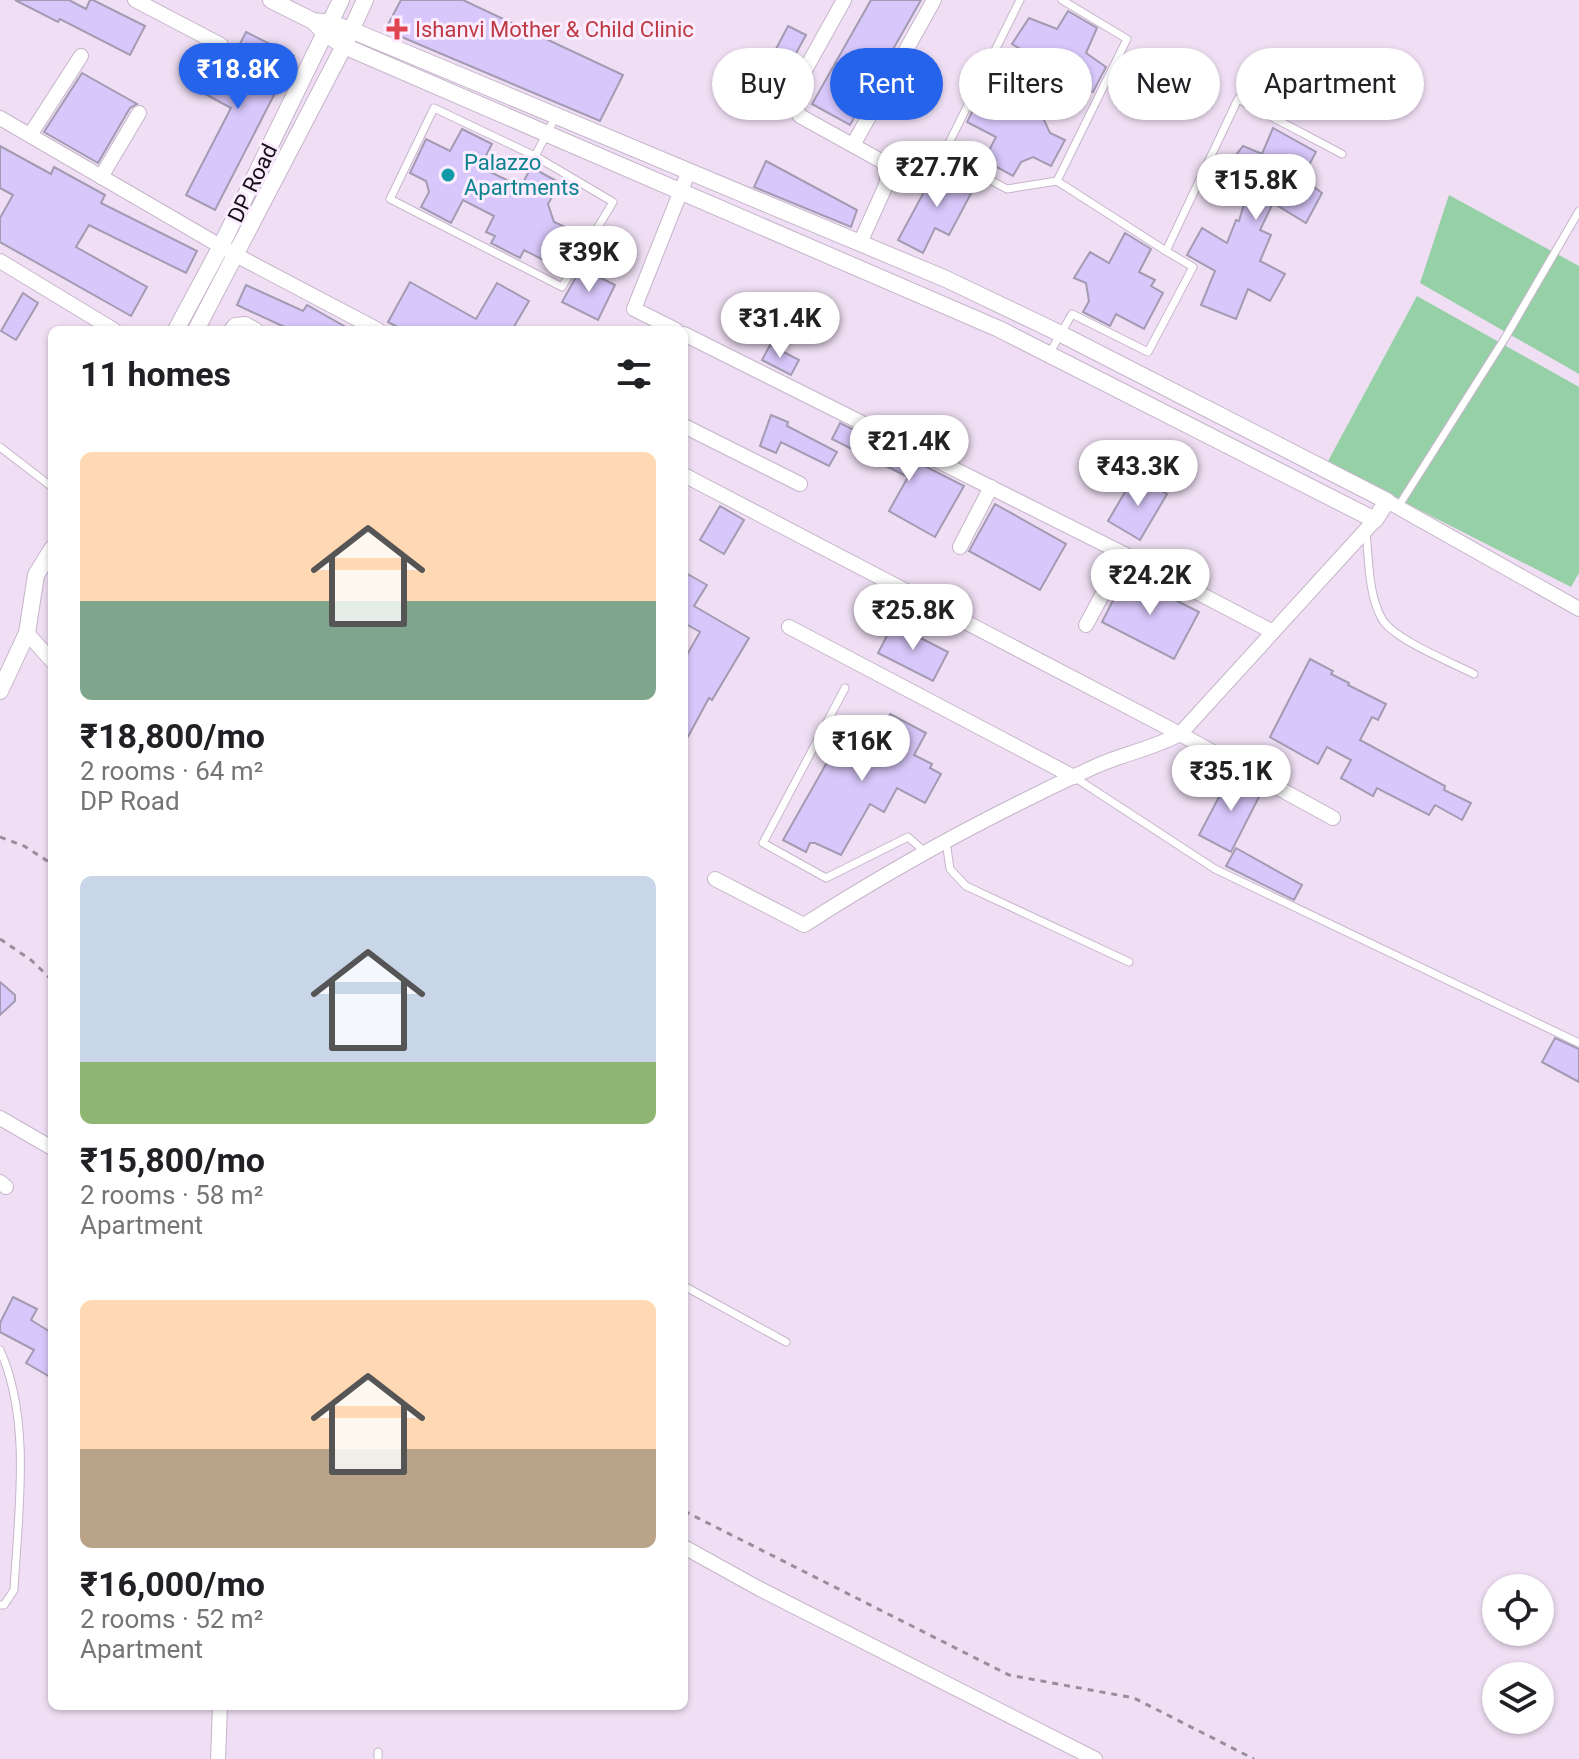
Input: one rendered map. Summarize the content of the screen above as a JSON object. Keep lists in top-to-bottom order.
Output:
{
  "streets": {
    "street": ["DP Road"]
  },
  "places": {
    "health": ["Ishanvi Mother & Child Clinic"],
    "other": ["Palazzo Apartments"]
  },
  "page": {
    "price": [
      "₹18.8K",
      "₹27.7K",
      "₹15.8K",
      "₹39K",
      "₹31.4K",
      "₹21.4K",
      "₹43.3K",
      "₹24.2K",
      "₹25.8K",
      "₹16K",
      "₹35.1K"
    ],
    "chip": [
      "Buy",
      "Rent",
      "Filters",
      "New",
      "Apartment"
    ],
    "heading": "11 homes",
    "list": [
      {
        "name": "₹18,800/mo",
        "note": "2 rooms · 64 m² · DP Road"
      },
      {
        "name": "₹15,800/mo",
        "note": "2 rooms · 58 m² · Apartment"
      },
      {
        "name": "₹16,000/mo",
        "note": "2 rooms · 52 m² · Apartment"
      }
    ]
  }
}
